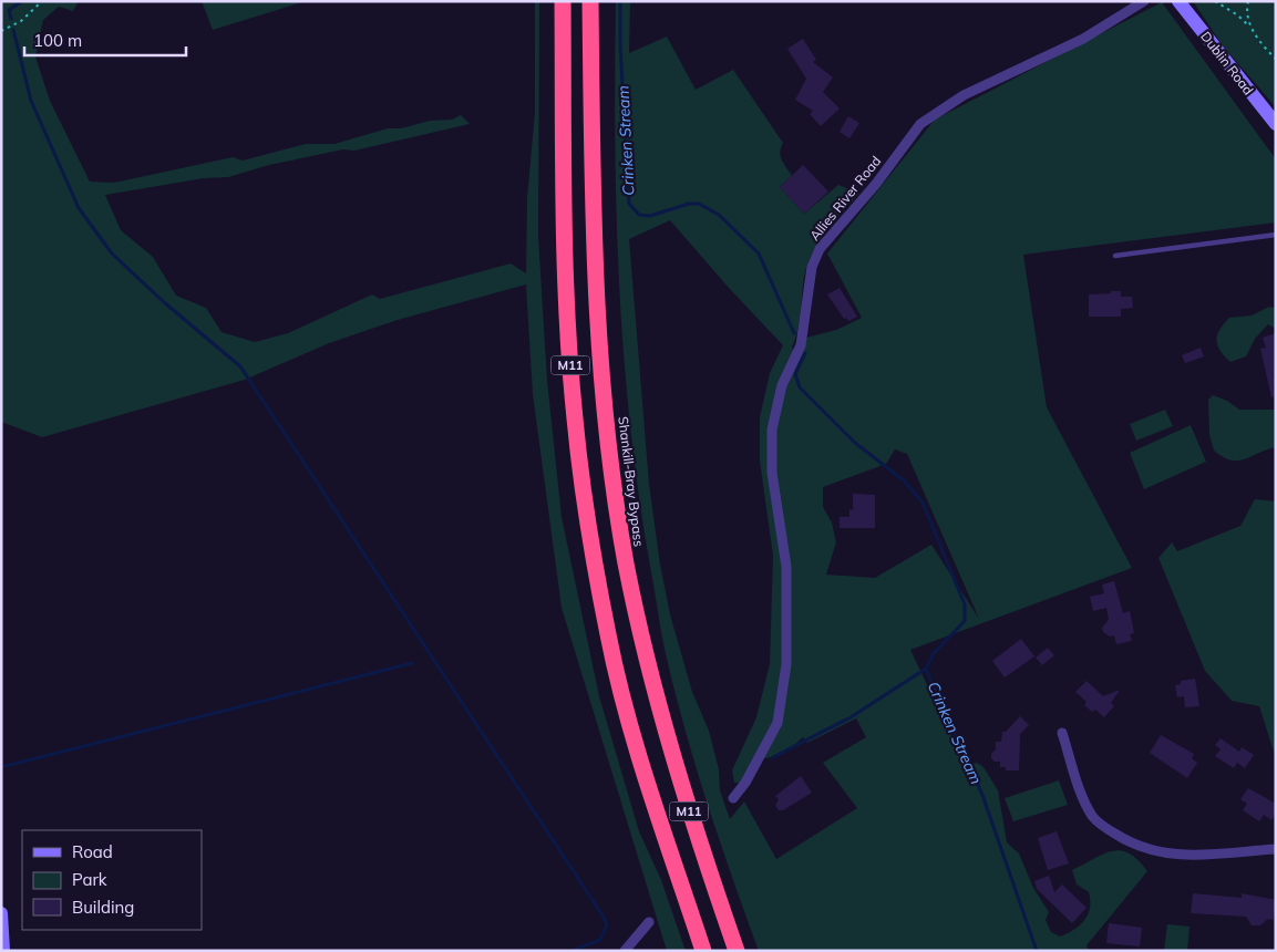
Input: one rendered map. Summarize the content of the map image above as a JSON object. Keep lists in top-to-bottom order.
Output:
{
  "streets": {
    "highway": ["M11", "Shankill-Bray Bypass"],
    "main road": ["Dublin Road"],
    "street": ["Allies River Road"]
  },
  "water": ["Crinken Stream"],
  "legend": ["Road", "Park", "Building"],
  "scale_bar": "100 m"
}
